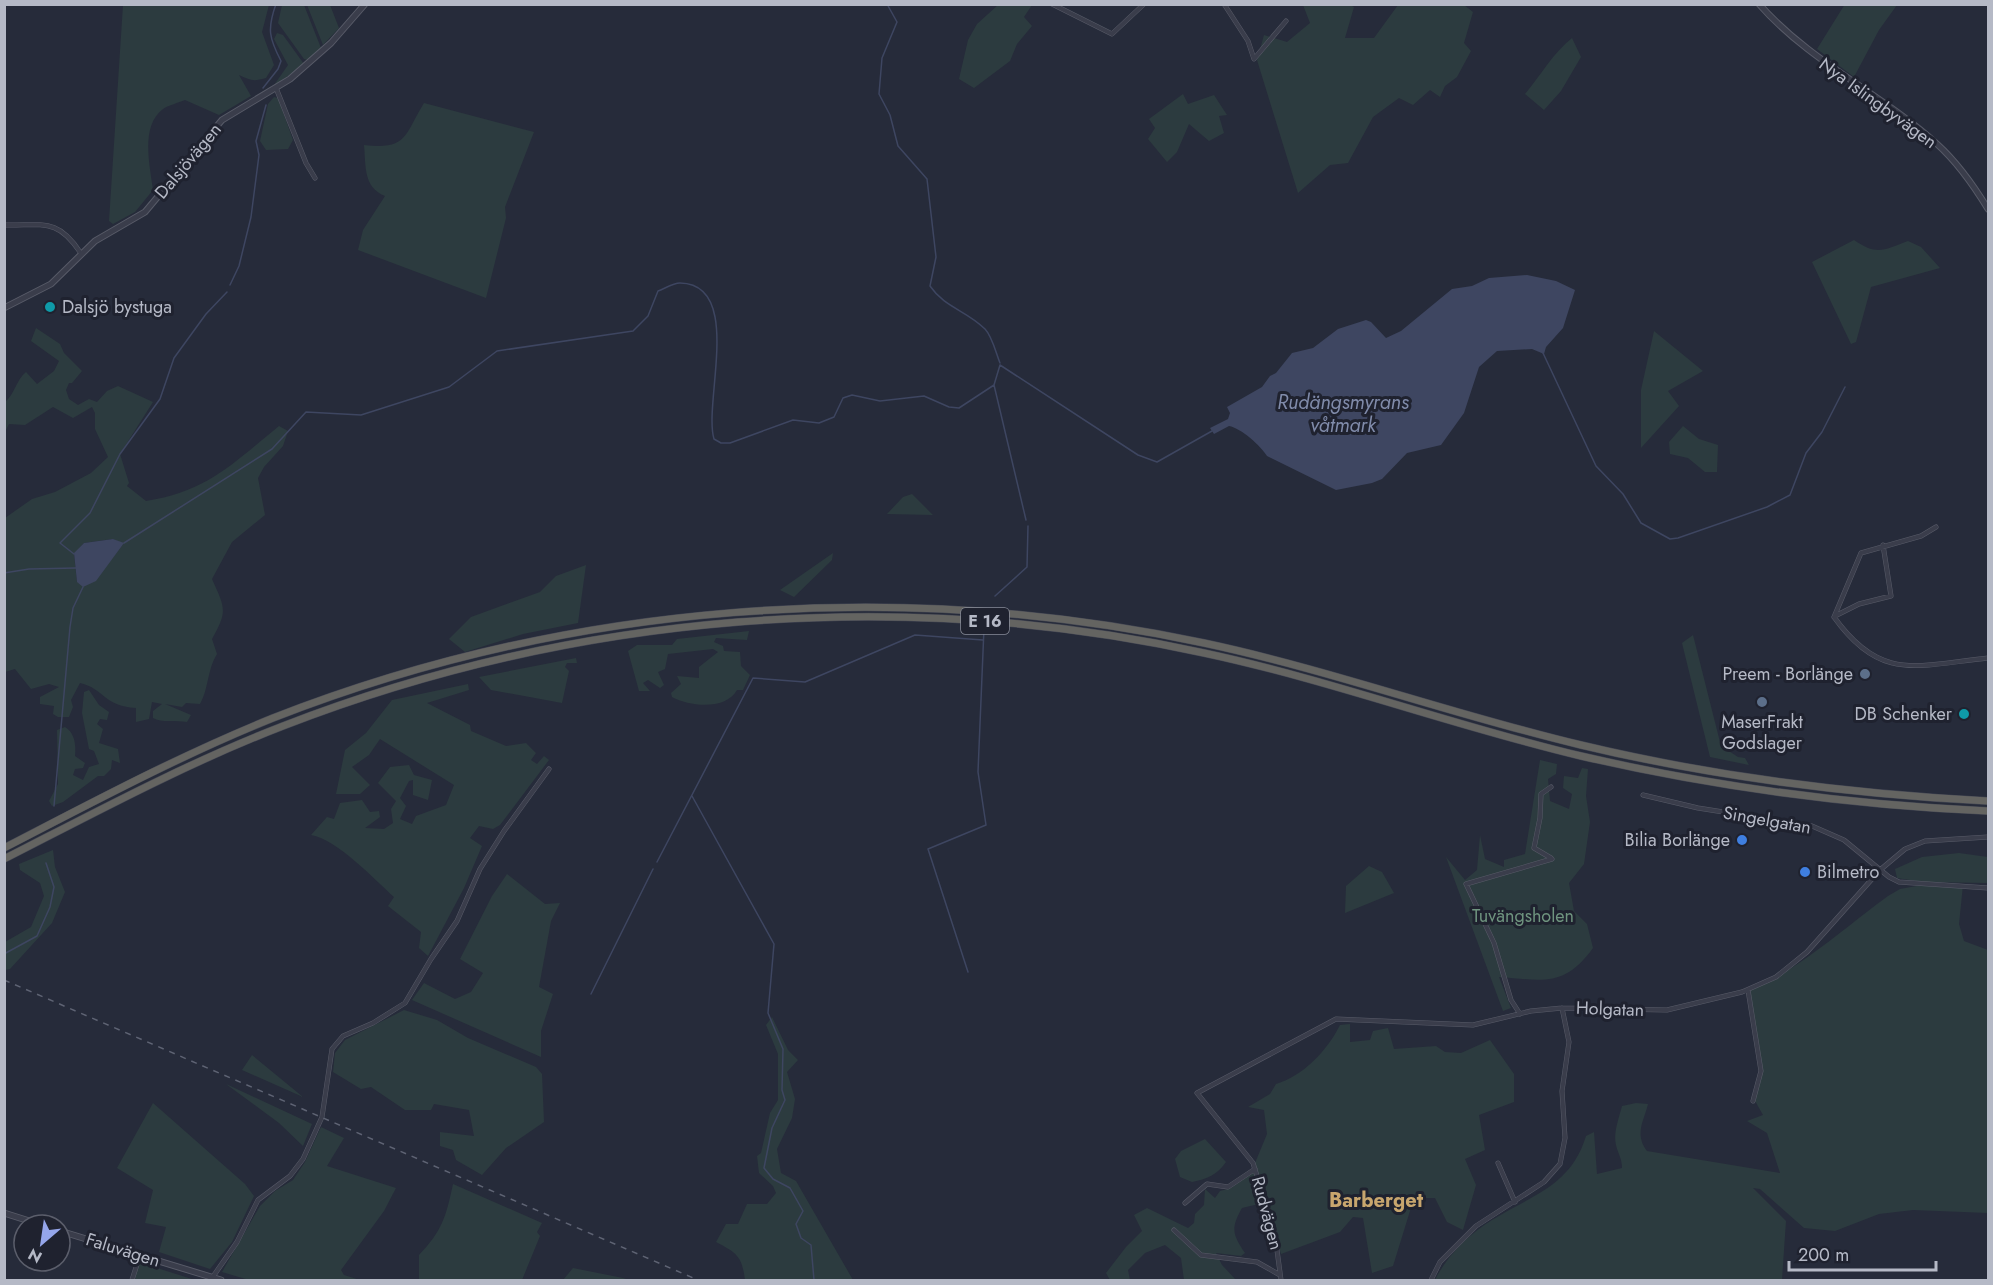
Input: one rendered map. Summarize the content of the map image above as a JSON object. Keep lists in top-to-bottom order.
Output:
{
  "streets": {
    "highway": ["E 16"],
    "street": [
      "Nya Islingbyvägen",
      "Dalsjövägen",
      "Singelgatan",
      "Holgatan",
      "Rudvägen",
      "Faluvägen"
    ]
  },
  "crossings": [
    ["Singelgatan", "Holgatan"],
    ["Holgatan", "Rudvägen"]
  ],
  "districts": ["Barberget"],
  "water": ["Rudängsmyrans våtmark"],
  "parks": ["Tuvängsholen"],
  "places": [
    "Dalsjö bystuga",
    "Preem - Borlänge",
    "MaserFrakt Godslager",
    "DB Schenker",
    "Bilia Borlänge",
    "Bilmetro"
  ],
  "scale_bar": "200 m",
  "north": "bottom left"
}
